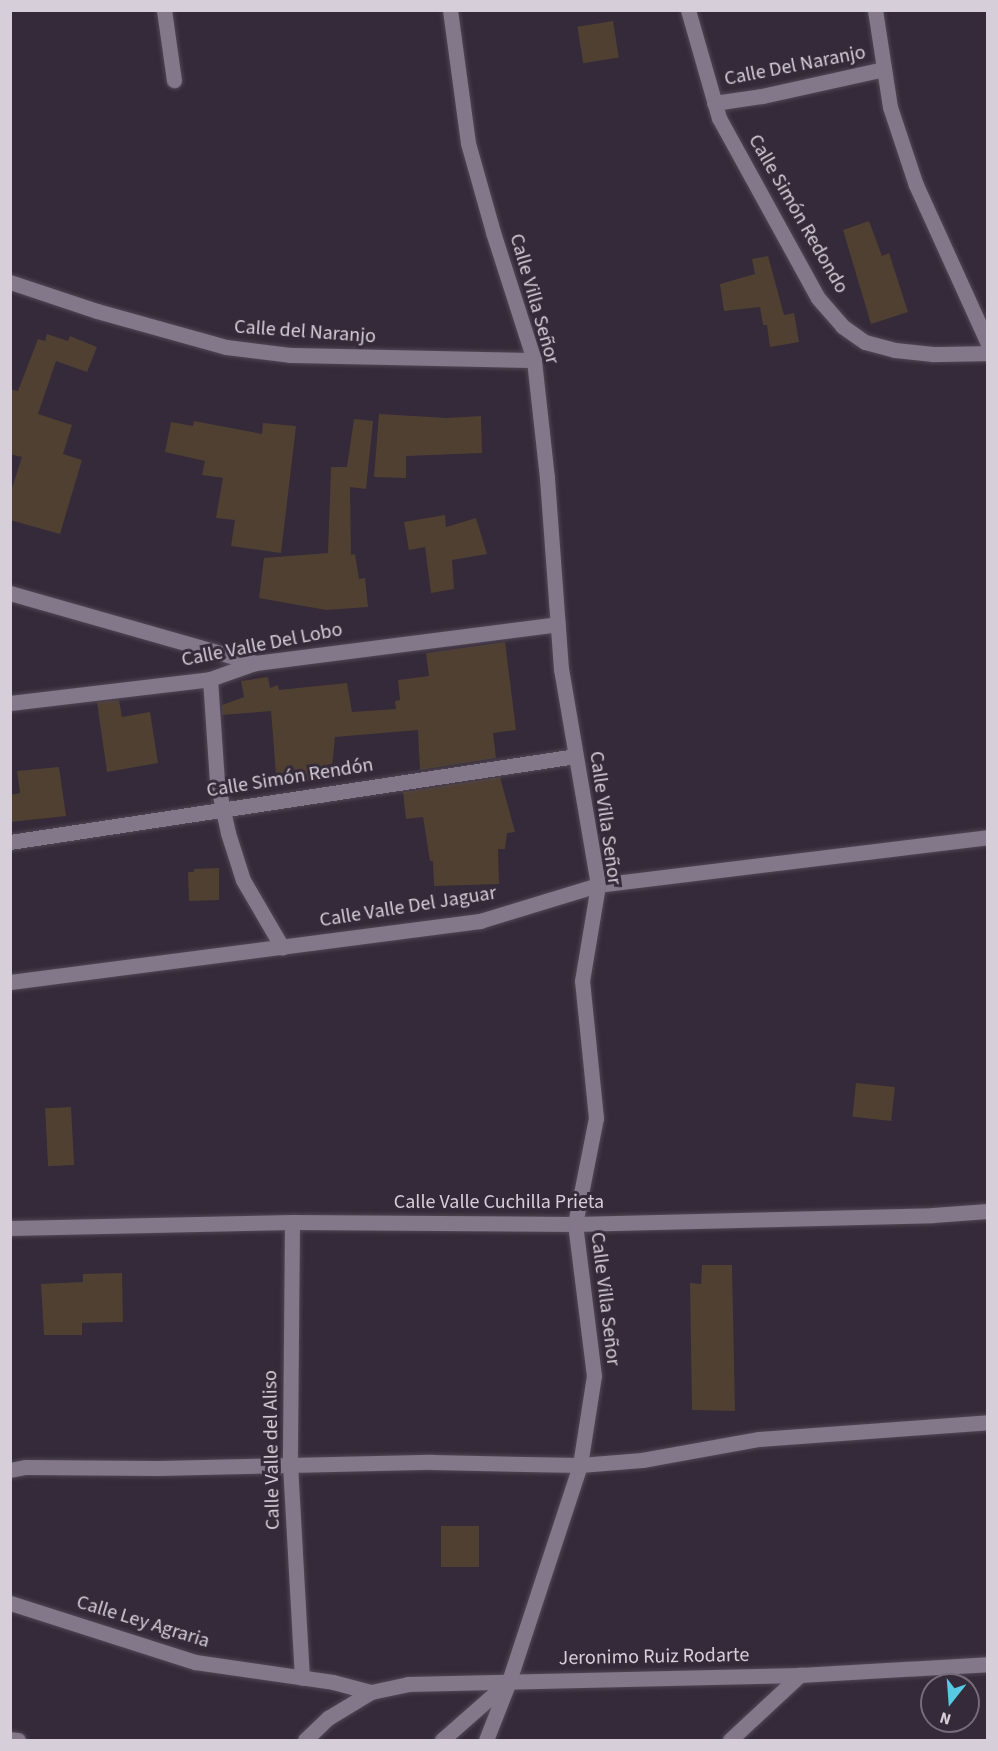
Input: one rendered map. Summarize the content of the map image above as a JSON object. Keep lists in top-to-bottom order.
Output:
{
  "streets": {
    "street": [
      "Calle Del Naranjo",
      "Calle Simón Redondo",
      "Calle Villa Señor",
      "Calle del Naranjo",
      "Calle Valle Del Lobo",
      "Calle Simón Rendón",
      "Calle Valle Del Jaguar",
      "Calle Valle Cuchilla Prieta",
      "Calle Valle del Aliso",
      "Calle Ley Agraria",
      "Jeronimo Ruiz Rodarte"
    ]
  },
  "crossings": [
    ["Calle Del Naranjo", "Calle Simón Redondo"],
    ["Calle Villa Señor", "Calle del Naranjo"],
    ["Calle Villa Señor", "Calle Valle Del Lobo"],
    ["Calle Villa Señor", "Calle Simón Rendón"],
    ["Calle Villa Señor", "Calle Valle Del Jaguar"],
    ["Calle Villa Señor", "Calle Valle Cuchilla Prieta"],
    ["Calle Villa Señor", "Jeronimo Ruiz Rodarte"],
    ["Calle Valle Cuchilla Prieta", "Calle Valle del Aliso"],
    ["Calle Valle del Aliso", "Calle Ley Agraria"],
    ["Calle Ley Agraria", "Jeronimo Ruiz Rodarte"]
  ],
  "north": "bottom"
}
